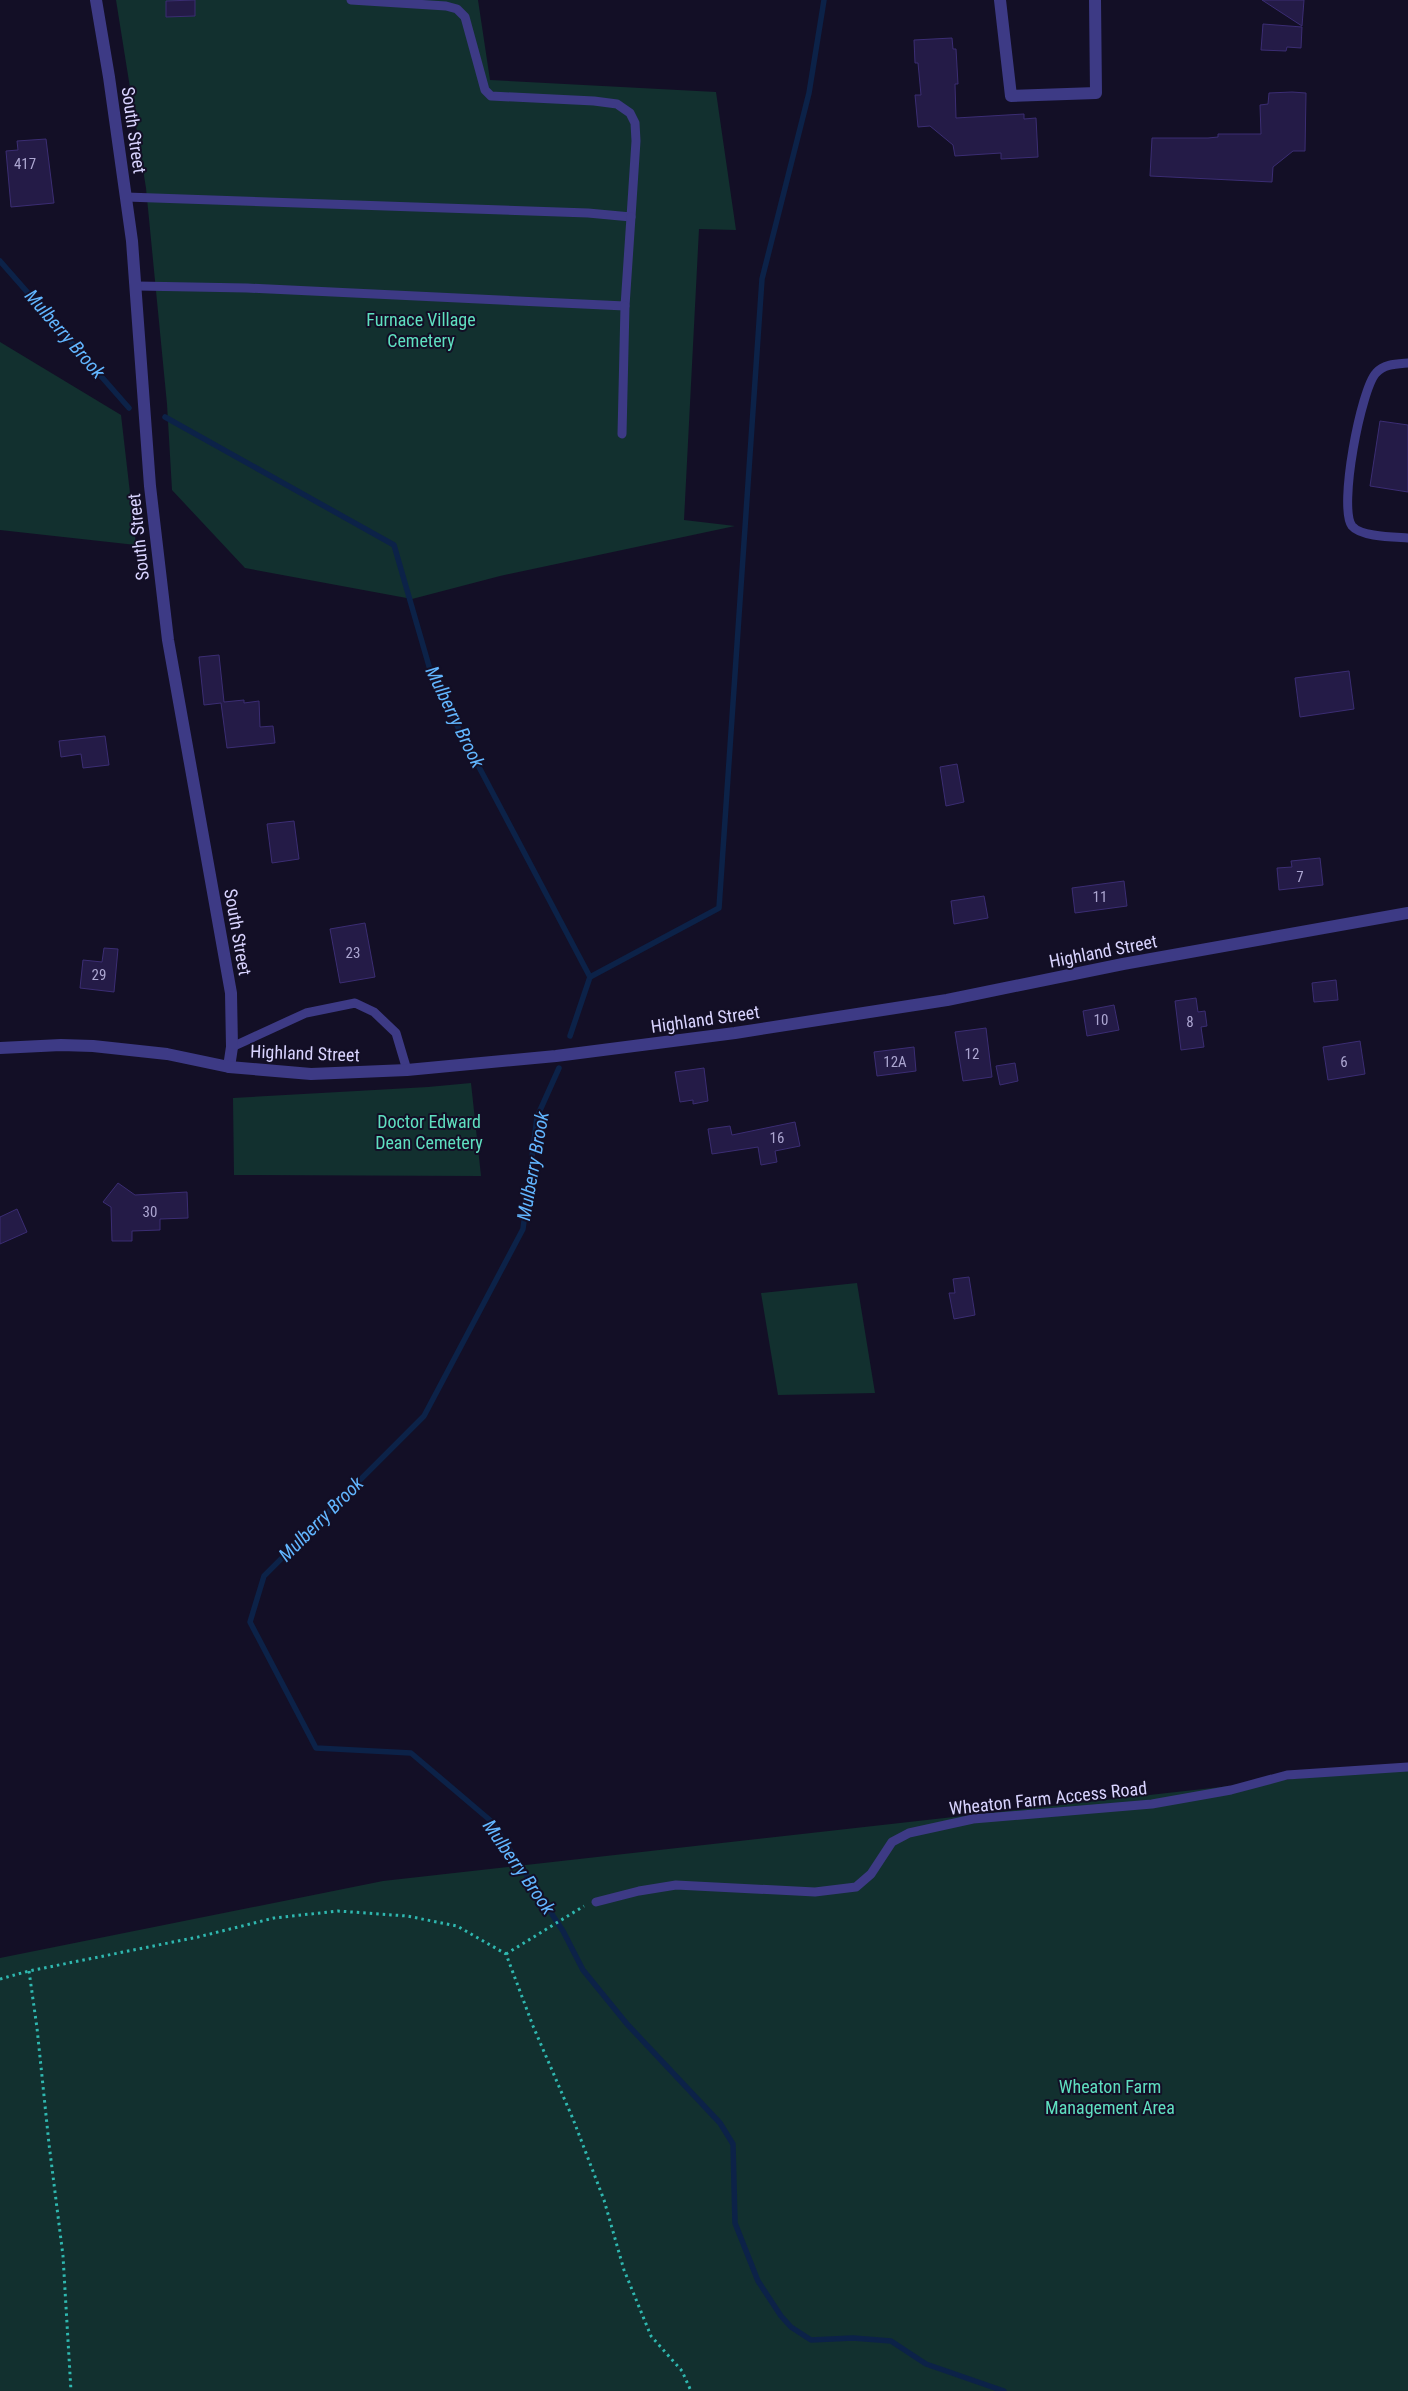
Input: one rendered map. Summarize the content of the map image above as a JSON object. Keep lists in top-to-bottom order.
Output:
{
  "streets": {
    "street": ["South Street", "Highland Street"],
    "lane": ["Wheaton Farm Access Road"]
  },
  "crossings": [
    ["South Street", "Highland Street"]
  ],
  "water": ["Mulberry Brook"],
  "parks": ["Furnace Village Cemetery", "Doctor Edward Dean Cemetery", "Wheaton Farm Management Area"],
  "house_numbers": [
    "417",
    "7",
    "11",
    "23",
    "29",
    "10",
    "8",
    "12",
    "12A",
    "6",
    "16",
    "30"
  ]
}
